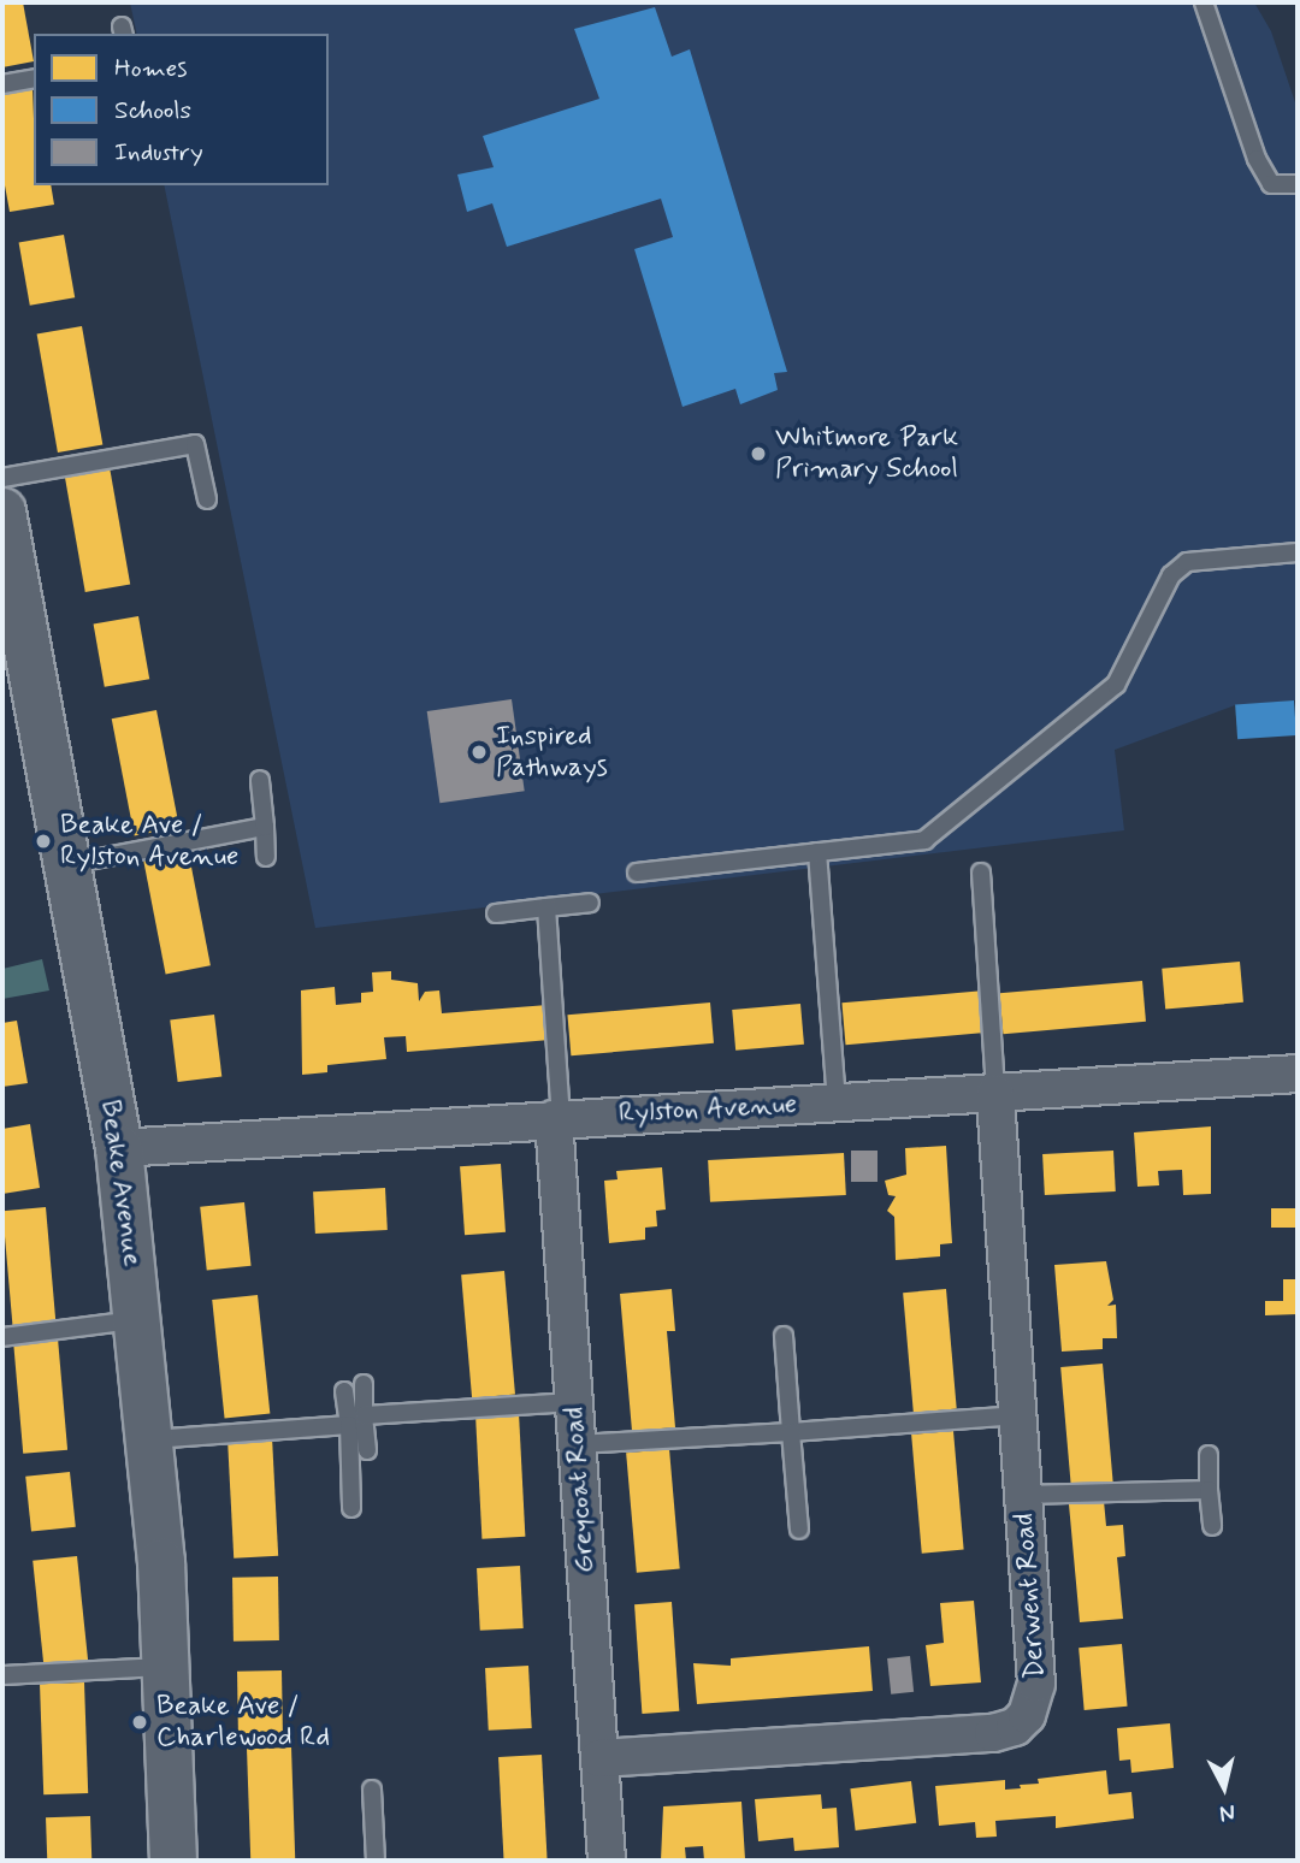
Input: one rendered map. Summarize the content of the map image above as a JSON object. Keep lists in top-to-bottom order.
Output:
{
  "streets": {
    "street": [
      "Rylston Avenue",
      "Beake Avenue",
      "Greycoat Road",
      "Derwent Road"
    ]
  },
  "crossings": [
    ["Rylston Avenue", "Beake Avenue"],
    ["Rylston Avenue", "Greycoat Road"],
    ["Rylston Avenue", "Derwent Road"],
    ["Greycoat Road", "Derwent Road"]
  ],
  "places": [
    "Whitmore Park Primary School",
    "Inspired Pathways",
    "Beake Ave / Rylston Avenue",
    "Beake Ave / Charlewood Rd"
  ],
  "legend": ["Homes", "Schools", "Industry"],
  "north": "bottom"
}
